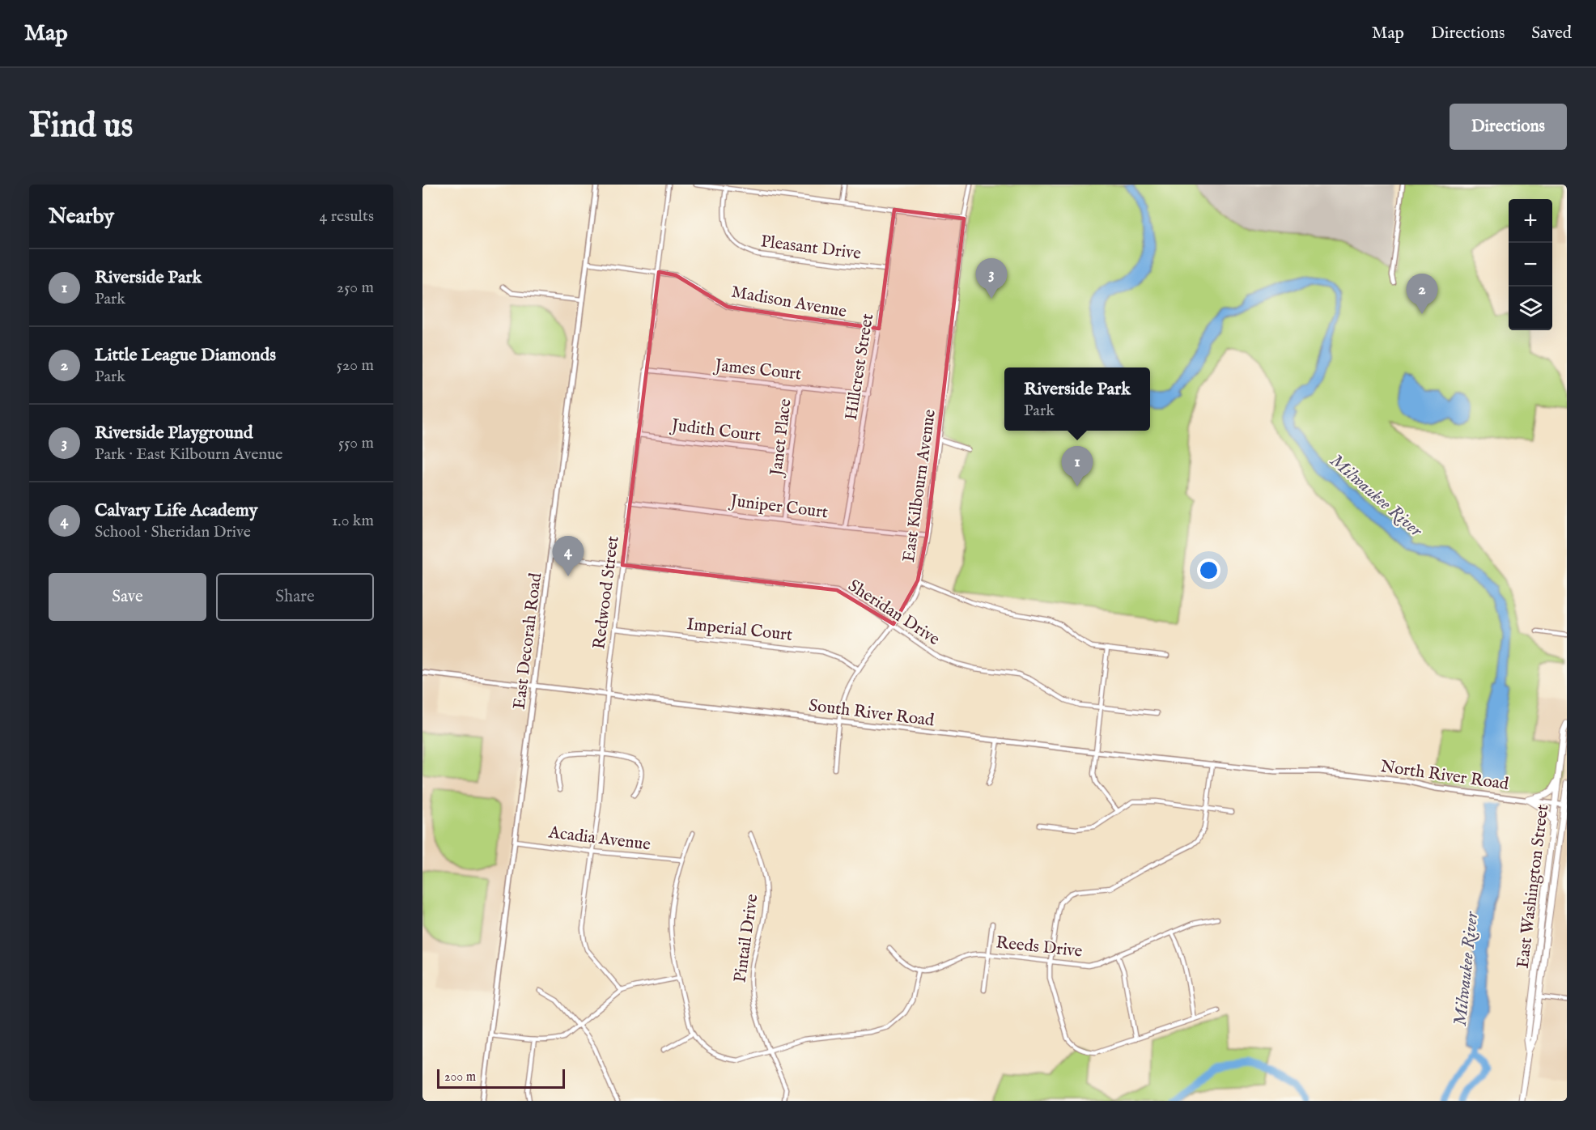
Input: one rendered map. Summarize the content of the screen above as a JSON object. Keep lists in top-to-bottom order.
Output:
{
  "streets": {
    "main road": ["East Washington Street"],
    "street": [
      "Pleasant Drive",
      "Madison Avenue",
      "Hillcrest Street",
      "James Court",
      "Judith Court",
      "Janet Place",
      "East Kilbourn Avenue",
      "Juniper Court",
      "Redwood Street",
      "Sheridan Drive",
      "Imperial Court",
      "East Decorah Road",
      "South River Road",
      "North River Road",
      "Acadia Avenue",
      "Pintail Drive",
      "Reeds Drive"
    ]
  },
  "crossings": [
    ["Pleasant Drive", "Hillcrest Street"],
    ["Madison Avenue", "Hillcrest Street"],
    ["Madison Avenue", "Redwood Street"],
    ["Madison Avenue", "East Decorah Road"],
    ["Hillcrest Street", "James Court"],
    ["Hillcrest Street", "Juniper Court"],
    ["James Court", "Janet Place"],
    ["James Court", "Redwood Street"],
    ["Judith Court", "Janet Place"],
    ["Judith Court", "Redwood Street"],
    ["Janet Place", "Juniper Court"],
    ["East Kilbourn Avenue", "Juniper Court"],
    ["East Kilbourn Avenue", "Sheridan Drive"],
    ["East Kilbourn Avenue", "Imperial Court"],
    ["East Kilbourn Avenue", "South River Road"],
    ["Juniper Court", "Redwood Street"],
    ["Redwood Street", "Sheridan Drive"],
    ["Redwood Street", "Imperial Court"],
    ["Redwood Street", "South River Road"],
    ["Redwood Street", "Acadia Avenue"],
    ["Sheridan Drive", "East Decorah Road"],
    ["East Decorah Road", "South River Road"],
    ["East Decorah Road", "Acadia Avenue"],
    ["South River Road", "North River Road"],
    ["North River Road", "East Washington Street"]
  ],
  "water": ["Milwaukee River"],
  "scale_bar": "200 m",
  "page": {
    "header": "Map",
    "nav": ["Map", "Directions", "Saved"],
    "buttons": [
      "Directions",
      ["Save", "Share"]
    ],
    "title": "Find us",
    "heading": ["Nearby", "4 results"],
    "map_buttons": ["+", "−"],
    "list": [
      {
        "mark": "1",
        "name": "Riverside Park",
        "note": "Park",
        "value": "250 m"
      },
      {
        "mark": "2",
        "name": "Little League Diamonds",
        "note": "Park",
        "value": "520 m"
      },
      {
        "mark": "3",
        "name": "Riverside Playground",
        "note": "Park · East Kilbourn Avenue",
        "value": "550 m"
      },
      {
        "mark": "4",
        "name": "Calvary Life Academy",
        "note": "School · Sheridan Drive",
        "value": "1.0 km"
      }
    ],
    "pins": [
      "3",
      "2",
      "1",
      "4"
    ],
    "popup": ["Riverside Park", "Park"],
    "scale": "200 m"
  }
}
